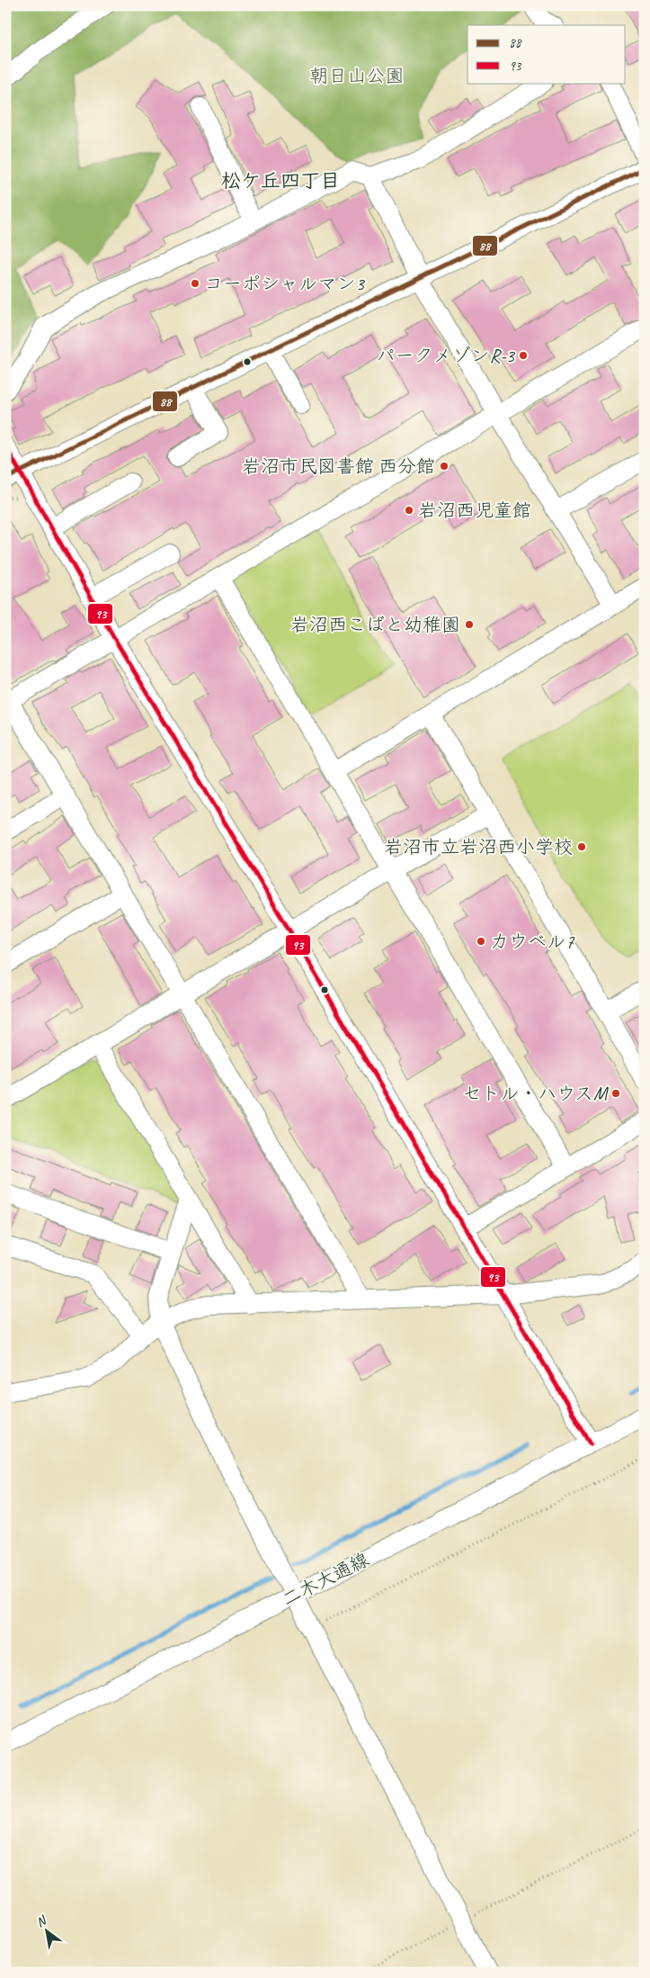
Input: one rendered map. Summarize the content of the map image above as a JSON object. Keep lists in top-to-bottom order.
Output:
{
  "streets": {
    "street": ["二木大通線"]
  },
  "districts": ["松ケ丘四丁目"],
  "parks": ["朝日山公園"],
  "places": [
    "コーポシャルマン3",
    "パークメゾンR-3",
    "岩沼市民図書館 西分館",
    "岩沼西児童館",
    "岩沼西こばと幼稚園",
    "岩沼市立岩沼西小学校",
    "カウベル7",
    "セトル・ハウスM"
  ],
  "lines": ["transit line 88", "transit line 93"],
  "legend": ["88", "93"],
  "north": "top left"
}
